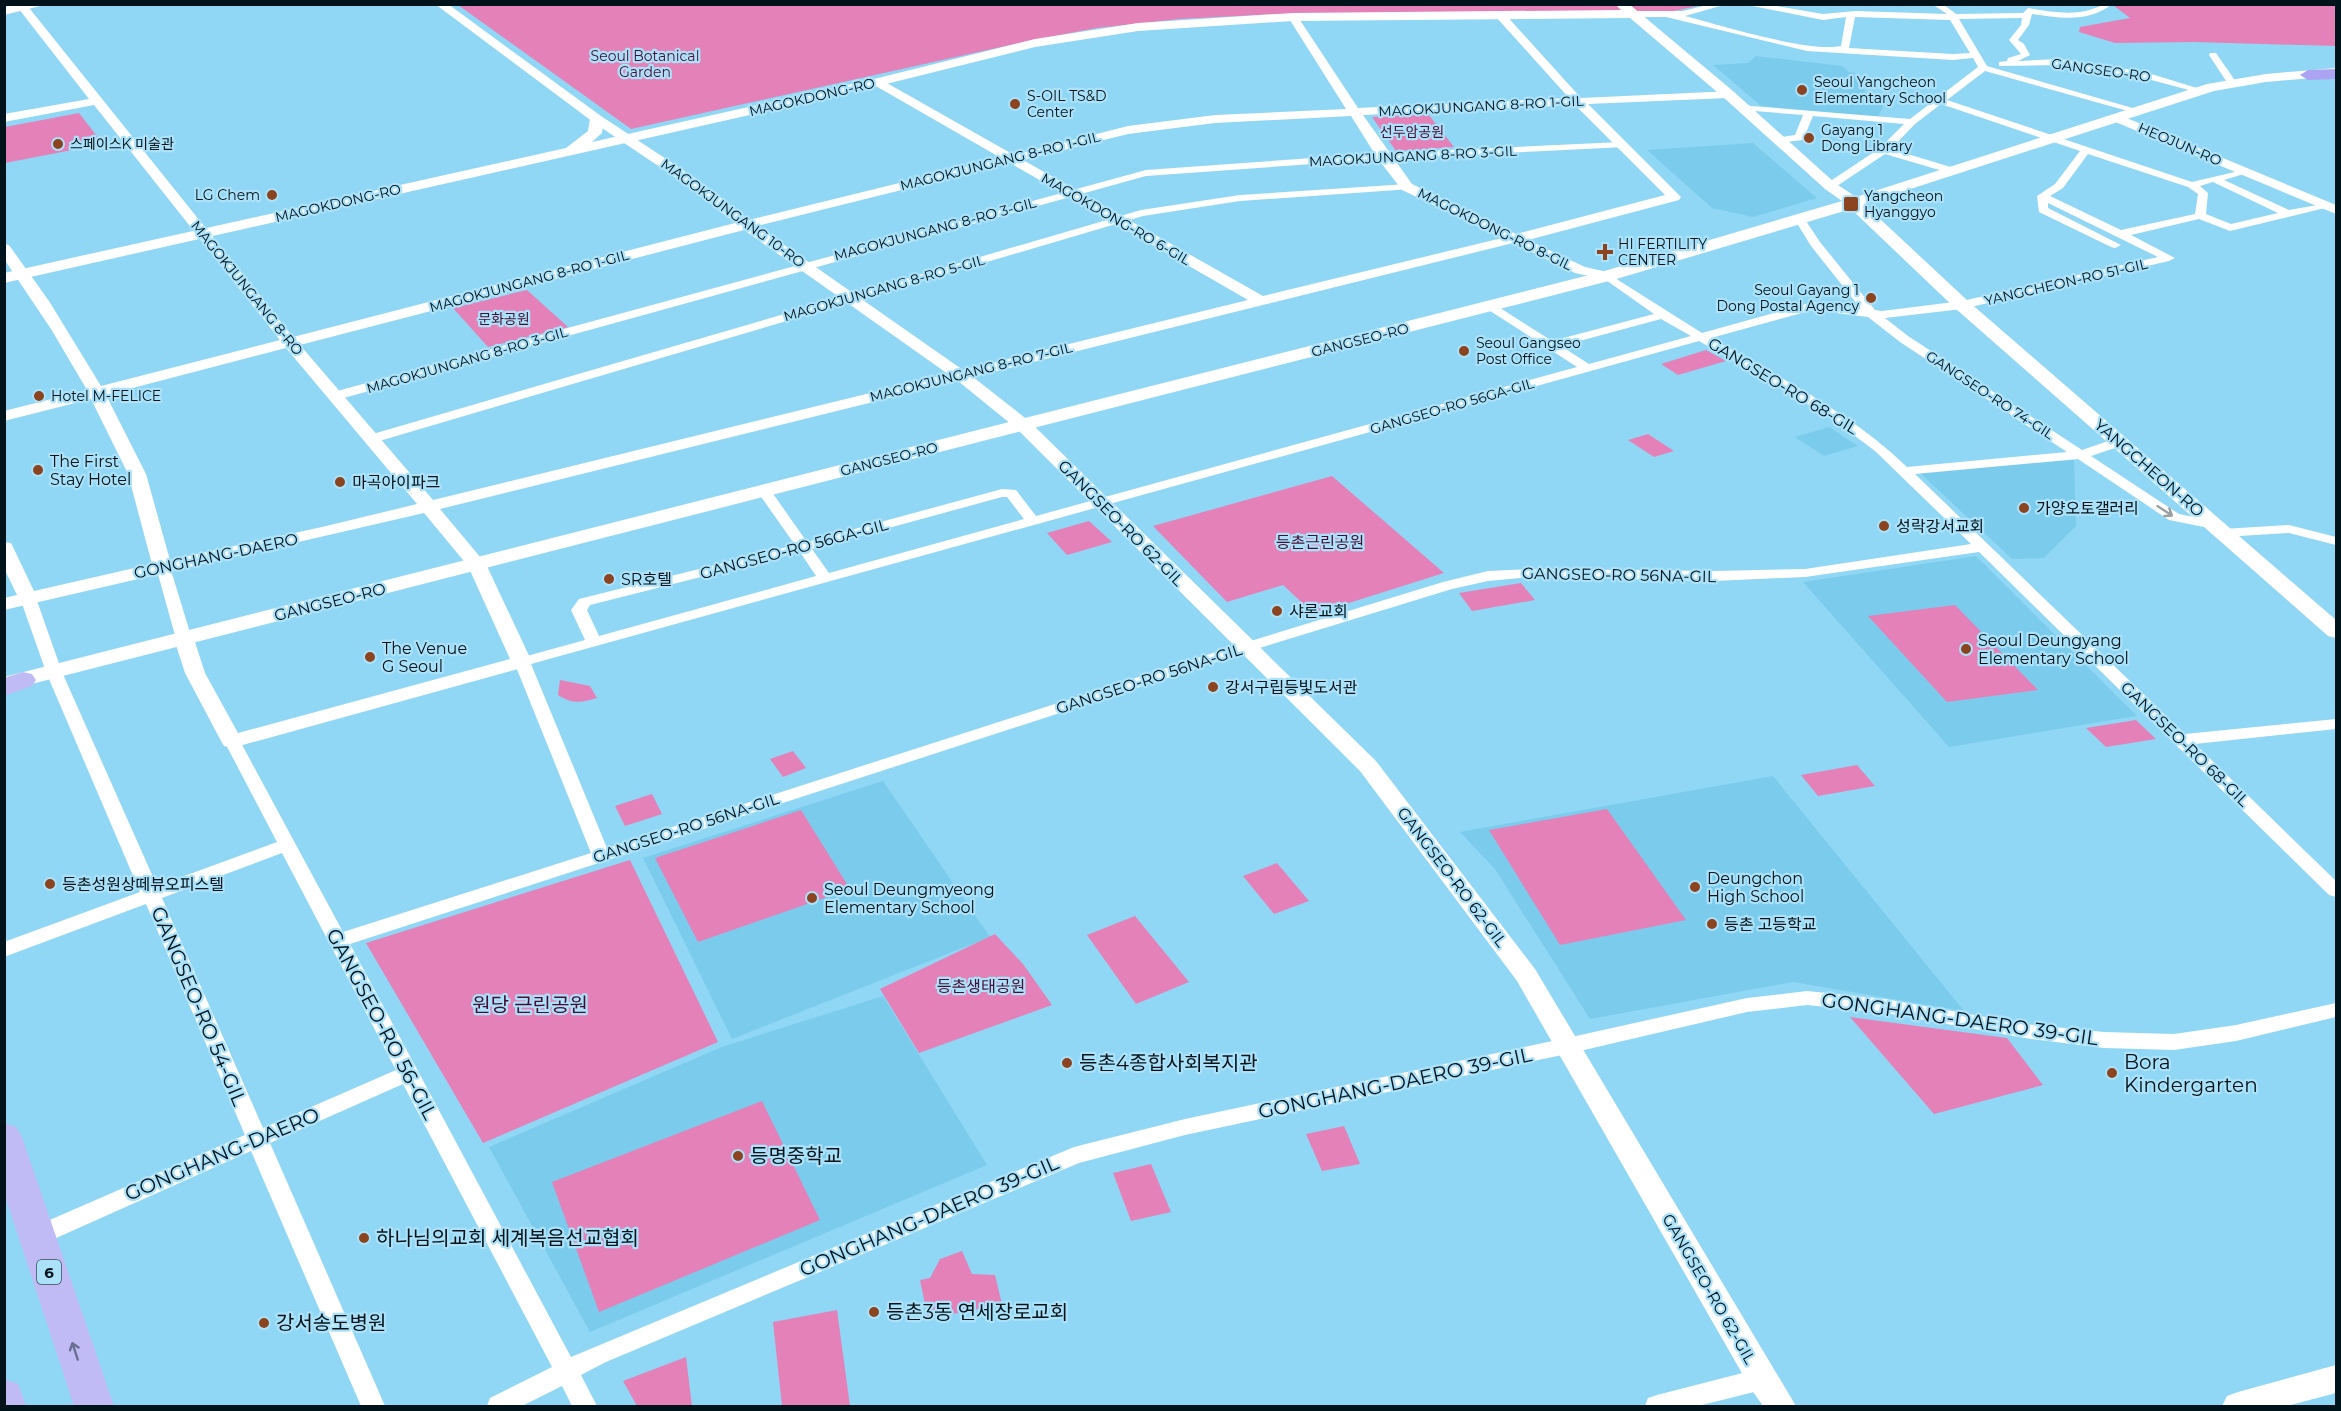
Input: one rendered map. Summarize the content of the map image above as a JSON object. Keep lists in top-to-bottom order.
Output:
{
  "streets": {
    "main road": [
      "GANGSEO-RO",
      "MAGOKDONG-RO",
      "YANGCHEON-RO",
      "6"
    ],
    "street": [
      "MAGOKJUNGANG 8-RO 1-GIL",
      "HEOJUN-RO",
      "MAGOKJUNGANG 8-RO 3-GIL",
      "MAGOKJUNGANG 10-RO",
      "MAGOKDONG-RO 6-GIL",
      "MAGOKDONG-RO 8-GIL",
      "YANGCHEON-RO 51-GIL",
      "MAGOKJUNGANG 8-RO",
      "MAGOKJUNGANG 8-RO 5-GIL",
      "MAGOKJUNGANG 8-RO 7-GIL",
      "GANGSEO-RO 68-GIL",
      "GANGSEO-RO 74-GIL",
      "GANGSEO-RO 56GA-GIL",
      "GANGSEO-RO 62-GIL",
      "GONGHANG-DAERO",
      "GANGSEO-RO 56NA-GIL",
      "GANGSEO-RO 54-GIL",
      "GONGHANG-DAERO 39-GIL",
      "GANGSEO-RO 56-GIL"
    ]
  },
  "crossings": [
    ["GANGSEO-RO", "HEOJUN-RO"],
    ["GANGSEO-RO", "MAGOKJUNGANG 10-RO"],
    ["GANGSEO-RO", "MAGOKDONG-RO 8-GIL"],
    ["GANGSEO-RO", "MAGOKJUNGANG 8-RO"],
    ["GANGSEO-RO", "GANGSEO-RO 68-GIL"],
    ["GANGSEO-RO", "GANGSEO-RO 74-GIL"],
    ["GANGSEO-RO", "YANGCHEON-RO"],
    ["GANGSEO-RO", "GANGSEO-RO 62-GIL"],
    ["GANGSEO-RO", "GANGSEO-RO 54-GIL"],
    ["GANGSEO-RO", "GANGSEO-RO 56-GIL"],
    ["MAGOKDONG-RO", "MAGOKJUNGANG 10-RO"],
    ["MAGOKDONG-RO", "MAGOKDONG-RO 6-GIL"],
    ["MAGOKDONG-RO", "MAGOKDONG-RO 8-GIL"],
    ["MAGOKDONG-RO", "MAGOKJUNGANG 8-RO"],
    ["MAGOKDONG-RO", "YANGCHEON-RO"],
    ["MAGOKJUNGANG 8-RO 1-GIL", "MAGOKJUNGANG 10-RO"],
    ["MAGOKJUNGANG 8-RO 1-GIL", "MAGOKDONG-RO 6-GIL"],
    ["MAGOKJUNGANG 8-RO 1-GIL", "MAGOKDONG-RO 8-GIL"],
    ["MAGOKJUNGANG 8-RO 1-GIL", "MAGOKJUNGANG 8-RO"],
    ["MAGOKJUNGANG 8-RO 1-GIL", "YANGCHEON-RO"],
    ["MAGOKJUNGANG 8-RO 3-GIL", "MAGOKJUNGANG 10-RO"],
    ["MAGOKJUNGANG 8-RO 3-GIL", "MAGOKDONG-RO 6-GIL"],
    ["MAGOKJUNGANG 8-RO 3-GIL", "MAGOKDONG-RO 8-GIL"],
    ["MAGOKJUNGANG 8-RO 3-GIL", "MAGOKJUNGANG 8-RO"],
    ["MAGOKJUNGANG 8-RO 3-GIL", "MAGOKJUNGANG 8-RO 7-GIL"],
    ["MAGOKJUNGANG 10-RO", "MAGOKJUNGANG 8-RO 5-GIL"],
    ["MAGOKJUNGANG 10-RO", "MAGOKJUNGANG 8-RO 7-GIL"],
    ["MAGOKJUNGANG 10-RO", "GANGSEO-RO 62-GIL"],
    ["MAGOKDONG-RO 6-GIL", "MAGOKJUNGANG 8-RO 5-GIL"],
    ["MAGOKDONG-RO 6-GIL", "MAGOKJUNGANG 8-RO 7-GIL"],
    ["MAGOKDONG-RO 8-GIL", "MAGOKJUNGANG 8-RO 5-GIL"],
    ["MAGOKDONG-RO 8-GIL", "MAGOKJUNGANG 8-RO 7-GIL"],
    ["MAGOKDONG-RO 8-GIL", "GANGSEO-RO 68-GIL"],
    ["YANGCHEON-RO 51-GIL", "YANGCHEON-RO"],
    ["MAGOKJUNGANG 8-RO", "MAGOKJUNGANG 8-RO 5-GIL"],
    ["MAGOKJUNGANG 8-RO", "MAGOKJUNGANG 8-RO 7-GIL"],
    ["MAGOKJUNGANG 8-RO", "GONGHANG-DAERO"],
    ["MAGOKJUNGANG 8-RO 7-GIL", "GONGHANG-DAERO"],
    ["GANGSEO-RO 68-GIL", "GANGSEO-RO 56GA-GIL"],
    ["GANGSEO-RO 68-GIL", "GANGSEO-RO 56NA-GIL"],
    ["GANGSEO-RO 74-GIL", "GANGSEO-RO 56GA-GIL"],
    ["GANGSEO-RO 74-GIL", "YANGCHEON-RO"],
    ["GANGSEO-RO 56GA-GIL", "GANGSEO-RO 62-GIL"],
    ["GANGSEO-RO 56GA-GIL", "GANGSEO-RO 56-GIL"],
    ["GANGSEO-RO 62-GIL", "GANGSEO-RO 56NA-GIL"],
    ["GANGSEO-RO 62-GIL", "GONGHANG-DAERO 39-GIL"],
    ["GONGHANG-DAERO", "GANGSEO-RO 54-GIL"],
    ["GONGHANG-DAERO", "GANGSEO-RO 56-GIL"],
    ["GONGHANG-DAERO", "6"],
    ["GANGSEO-RO 56NA-GIL", "GANGSEO-RO 56-GIL"],
    ["GONGHANG-DAERO 39-GIL", "GANGSEO-RO 56-GIL"]
  ],
  "parks": [
    "Seoul Botanical Garden",
    "선두암공원",
    "문화공원",
    "등촌근린공원",
    "등촌생태공원",
    "원당 근린공원"
  ],
  "places": {
    "other": [
      "Seoul Yangcheon Elementary School",
      "S-OIL TS&D Center",
      "Gayang 1 Dong Library",
      "스페이스K 미술관",
      "LG Chem",
      "Seoul Gayang 1 Dong Postal Agency",
      "Seoul Gangseo Post Office",
      "Hotel M-FELICE",
      "The First Stay Hotel",
      "마곡아이파크",
      "가양오토갤러리",
      "성락강서교회",
      "SR호텔",
      "샤론교회",
      "Seoul Deungyang Elementary School",
      "The Venue G Seoul",
      "강서구립등빛도서관",
      "등촌성원상떼뷰오피스텔",
      "Deungchon High School",
      "Seoul Deungmyeong Elementary School",
      "등촌 고등학교",
      "등촌4종합사회복지관",
      "Bora Kindergarten",
      "등명중학교",
      "하나님의교회 세계복음선교협회",
      "등촌3동 연세장로교회",
      "강서송도병원"
    ],
    "transit": ["Yangcheon Hyanggyo"],
    "health": ["HI FERTILITY CENTER"]
  }
}
